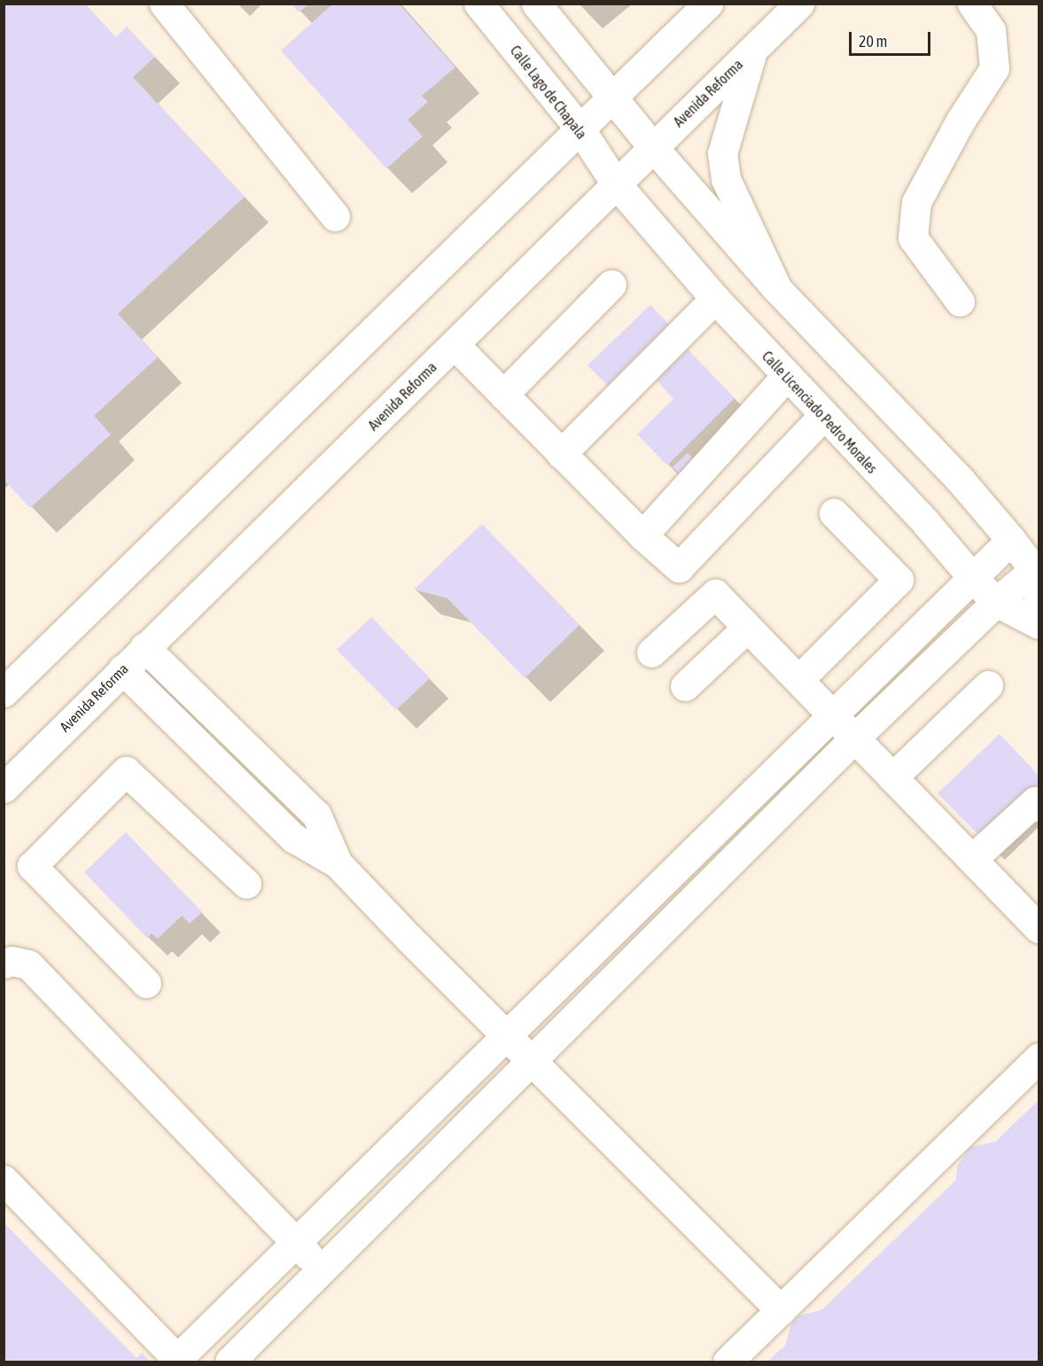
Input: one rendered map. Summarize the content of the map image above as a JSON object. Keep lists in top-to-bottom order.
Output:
{
  "streets": {
    "main road": ["Calle Lago de Chapala", "Avenida Reforma", "Calle Licenciado Pedro Morales"]
  },
  "crossings": [
    ["Calle Lago de Chapala", "Avenida Reforma"],
    ["Calle Lago de Chapala", "Calle Licenciado Pedro Morales"],
    ["Avenida Reforma", "Calle Licenciado Pedro Morales"]
  ],
  "scale_bar": "20 m"
}
